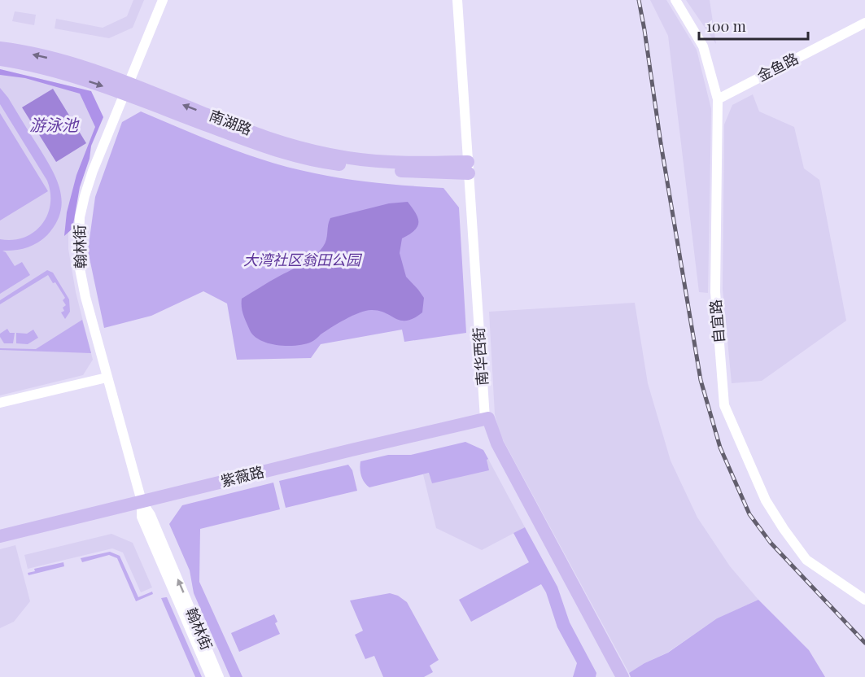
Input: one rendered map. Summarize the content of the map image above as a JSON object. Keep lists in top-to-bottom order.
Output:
{
  "streets": {
    "main road": ["南湖路", "南华西街", "紫薇路"],
    "street": ["金鱼路", "翰林街", "自宜路"]
  },
  "crossings": [
    ["金鱼路", "自宜路"],
    ["南湖路", "翰林街"],
    ["南湖路", "南华西街"],
    ["翰林街", "紫薇路"],
    ["南华西街", "紫薇路"]
  ],
  "water": ["游泳池"],
  "parks": ["大湾社区翁田公园"],
  "scale_bar": "100 m"
}
